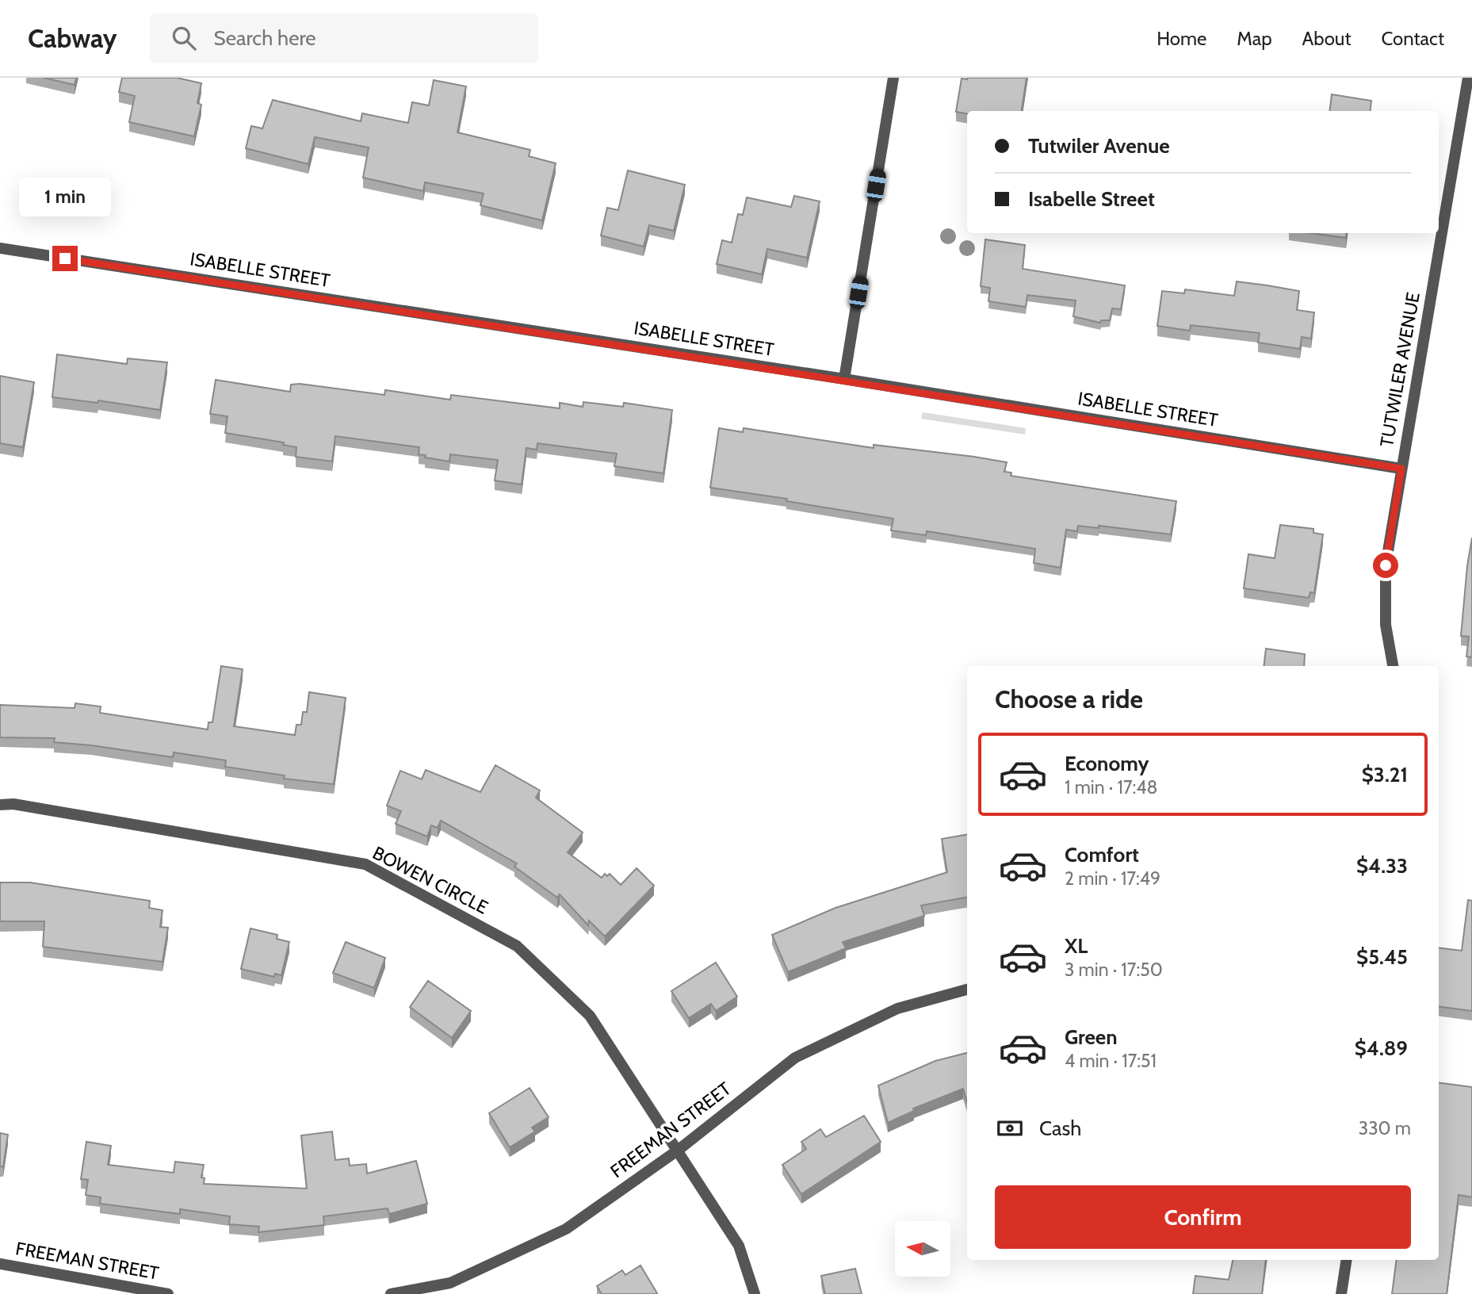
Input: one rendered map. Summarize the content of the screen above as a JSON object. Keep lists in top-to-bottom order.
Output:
{
  "streets": {
    "street": [
      "ISABELLE STREET",
      "TUTWILER AVENUE",
      "BOWEN CIRCLE",
      "FREEMAN STREET"
    ]
  },
  "crossings": [
    ["ISABELLE STREET", "TUTWILER AVENUE"],
    ["BOWEN CIRCLE", "FREEMAN STREET"]
  ],
  "north": "left",
  "page": {
    "header": "Cabway",
    "search": "Search here",
    "nav": [
      "Home",
      "Map",
      "About",
      "Contact"
    ],
    "banner": ["Tutwiler Avenue", "Isabelle Street"],
    "bubble": "1 min",
    "heading": "Choose a ride",
    "list": [
      {
        "name": "Economy",
        "note": "1 min · 17:48",
        "value": "$3.21"
      },
      {
        "name": "Comfort",
        "note": "2 min · 17:49",
        "value": "$4.33"
      },
      {
        "name": "XL",
        "note": "3 min · 17:50",
        "value": "$5.45"
      },
      {
        "name": "Green",
        "note": "4 min · 17:51",
        "value": "$4.89"
      }
    ],
    "pay": ["Cash", "330 m"],
    "buttons": "Confirm"
  }
}
